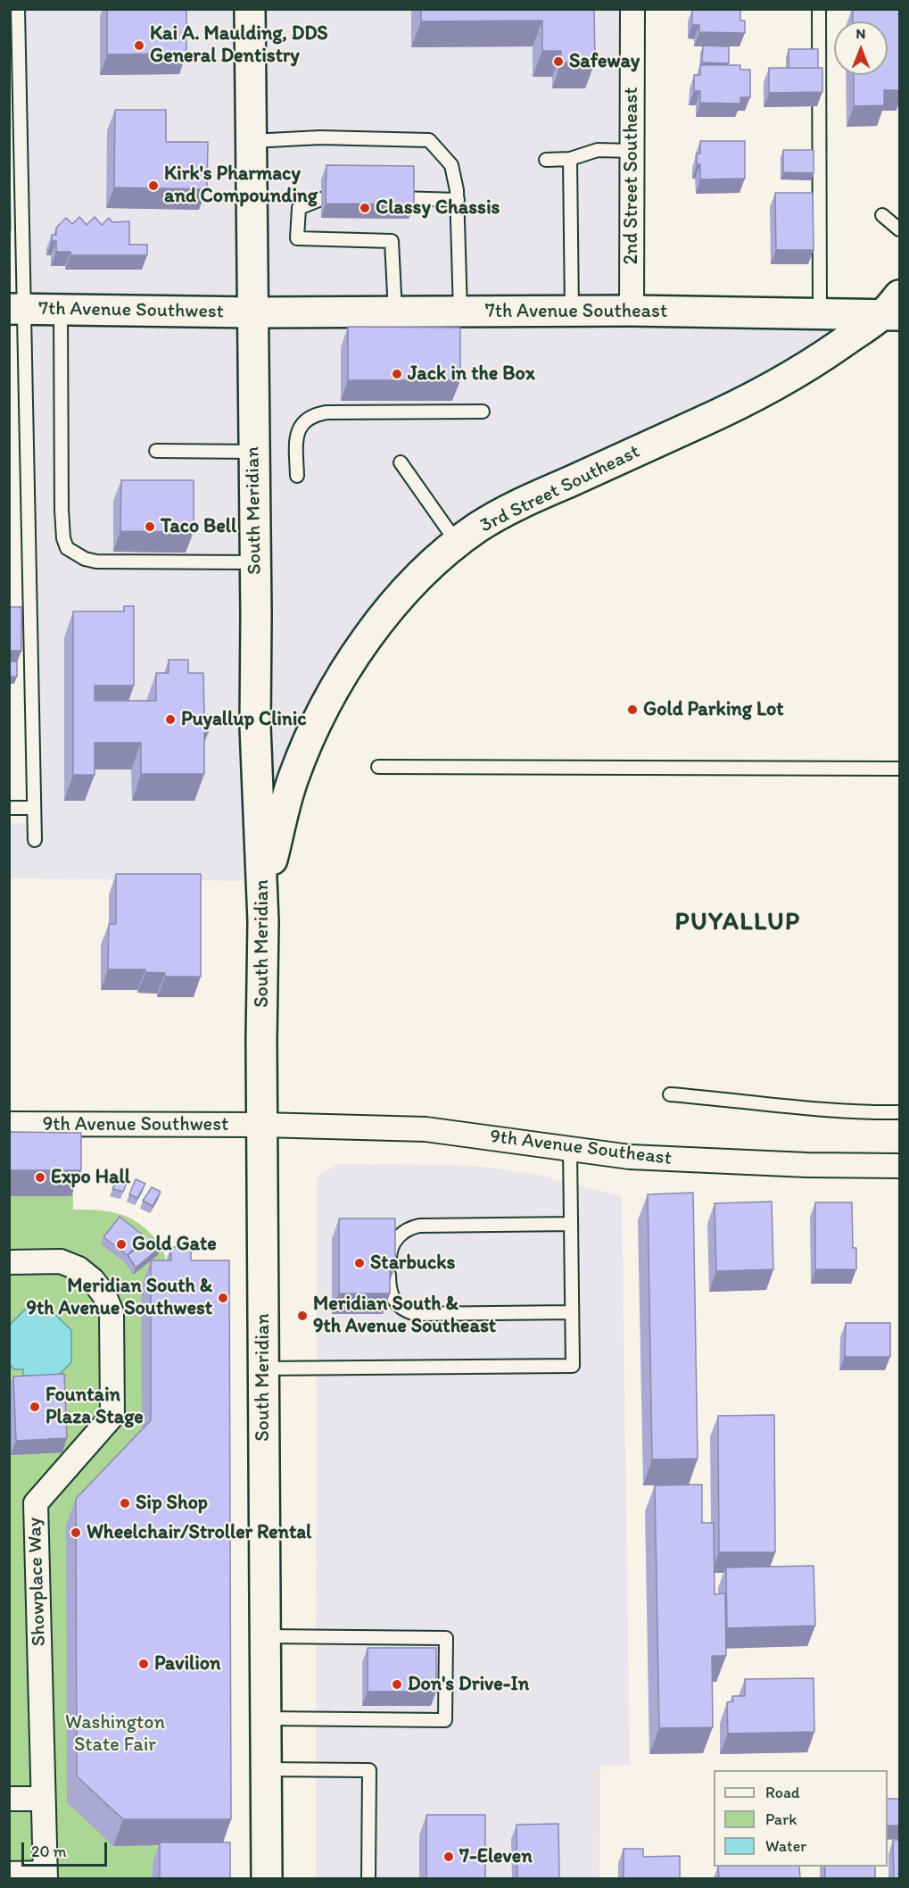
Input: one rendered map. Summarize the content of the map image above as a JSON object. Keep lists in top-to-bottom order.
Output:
{
  "streets": {
    "main road": [
      "7th Avenue Southwest",
      "7th Avenue Southeast",
      "3rd Street Southeast",
      "South Meridian"
    ],
    "street": [
      "2nd Street Southeast",
      "9th Avenue Southwest",
      "9th Avenue Southeast",
      "Showplace Way"
    ]
  },
  "crossings": [
    ["2nd Street Southeast", "7th Avenue Southeast"],
    ["7th Avenue Southwest", "7th Avenue Southeast"],
    ["7th Avenue Southwest", "South Meridian"],
    ["7th Avenue Southeast", "3rd Street Southeast"],
    ["7th Avenue Southeast", "South Meridian"],
    ["3rd Street Southeast", "South Meridian"],
    ["South Meridian", "9th Avenue Southwest"],
    ["South Meridian", "9th Avenue Southeast"],
    ["9th Avenue Southwest", "9th Avenue Southeast"]
  ],
  "districts": ["PUYALLUP"],
  "parks": ["Washington State Fair"],
  "places": [
    "Kai A. Maulding, DDS General Dentistry",
    "Safeway",
    "Kirk's Pharmacy and Compounding",
    "Classy Chassis",
    "Jack in the Box",
    "Taco Bell",
    "Gold Parking Lot",
    "Puyallup Clinic",
    "Expo Hall",
    "Gold Gate",
    "Starbucks",
    "Meridian South & 9th Avenue Southwest",
    "Meridian South & 9th Avenue Southeast",
    "Fountain Plaza Stage",
    "Sip Shop",
    "Wheelchair/Stroller Rental",
    "Pavilion",
    "Don's Drive-In",
    "7-Eleven"
  ],
  "legend": ["Road", "Park", "Water"],
  "scale_bar": "20 m",
  "north": "top"
}
